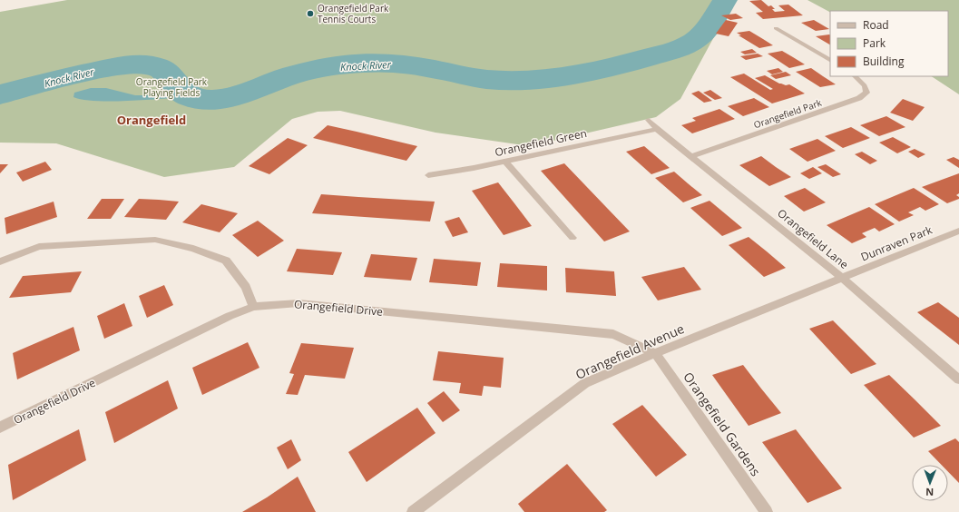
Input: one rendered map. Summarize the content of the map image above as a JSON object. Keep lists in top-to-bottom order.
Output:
{
  "streets": {
    "street": [
      "Orangefield Park",
      "Orangefield Green",
      "Orangefield Lane",
      "Dunraven Park",
      "Orangefield Drive",
      "Orangefield Avenue",
      "Orangefield Gardens"
    ]
  },
  "crossings": [
    ["Orangefield Park", "Orangefield Lane"],
    ["Orangefield Green", "Orangefield Lane"],
    ["Orangefield Lane", "Dunraven Park"],
    ["Orangefield Lane", "Orangefield Avenue"],
    ["Dunraven Park", "Orangefield Avenue"],
    ["Orangefield Drive", "Orangefield Avenue"],
    ["Orangefield Drive", "Orangefield Gardens"],
    ["Orangefield Avenue", "Orangefield Gardens"]
  ],
  "districts": ["Orangefield"],
  "water": ["Knock River"],
  "parks": ["Orangefield Park Playing Fields"],
  "places": ["Orangefield Park Tennis Courts"],
  "legend": ["Road", "Park", "Building"],
  "north": "bottom"
}
